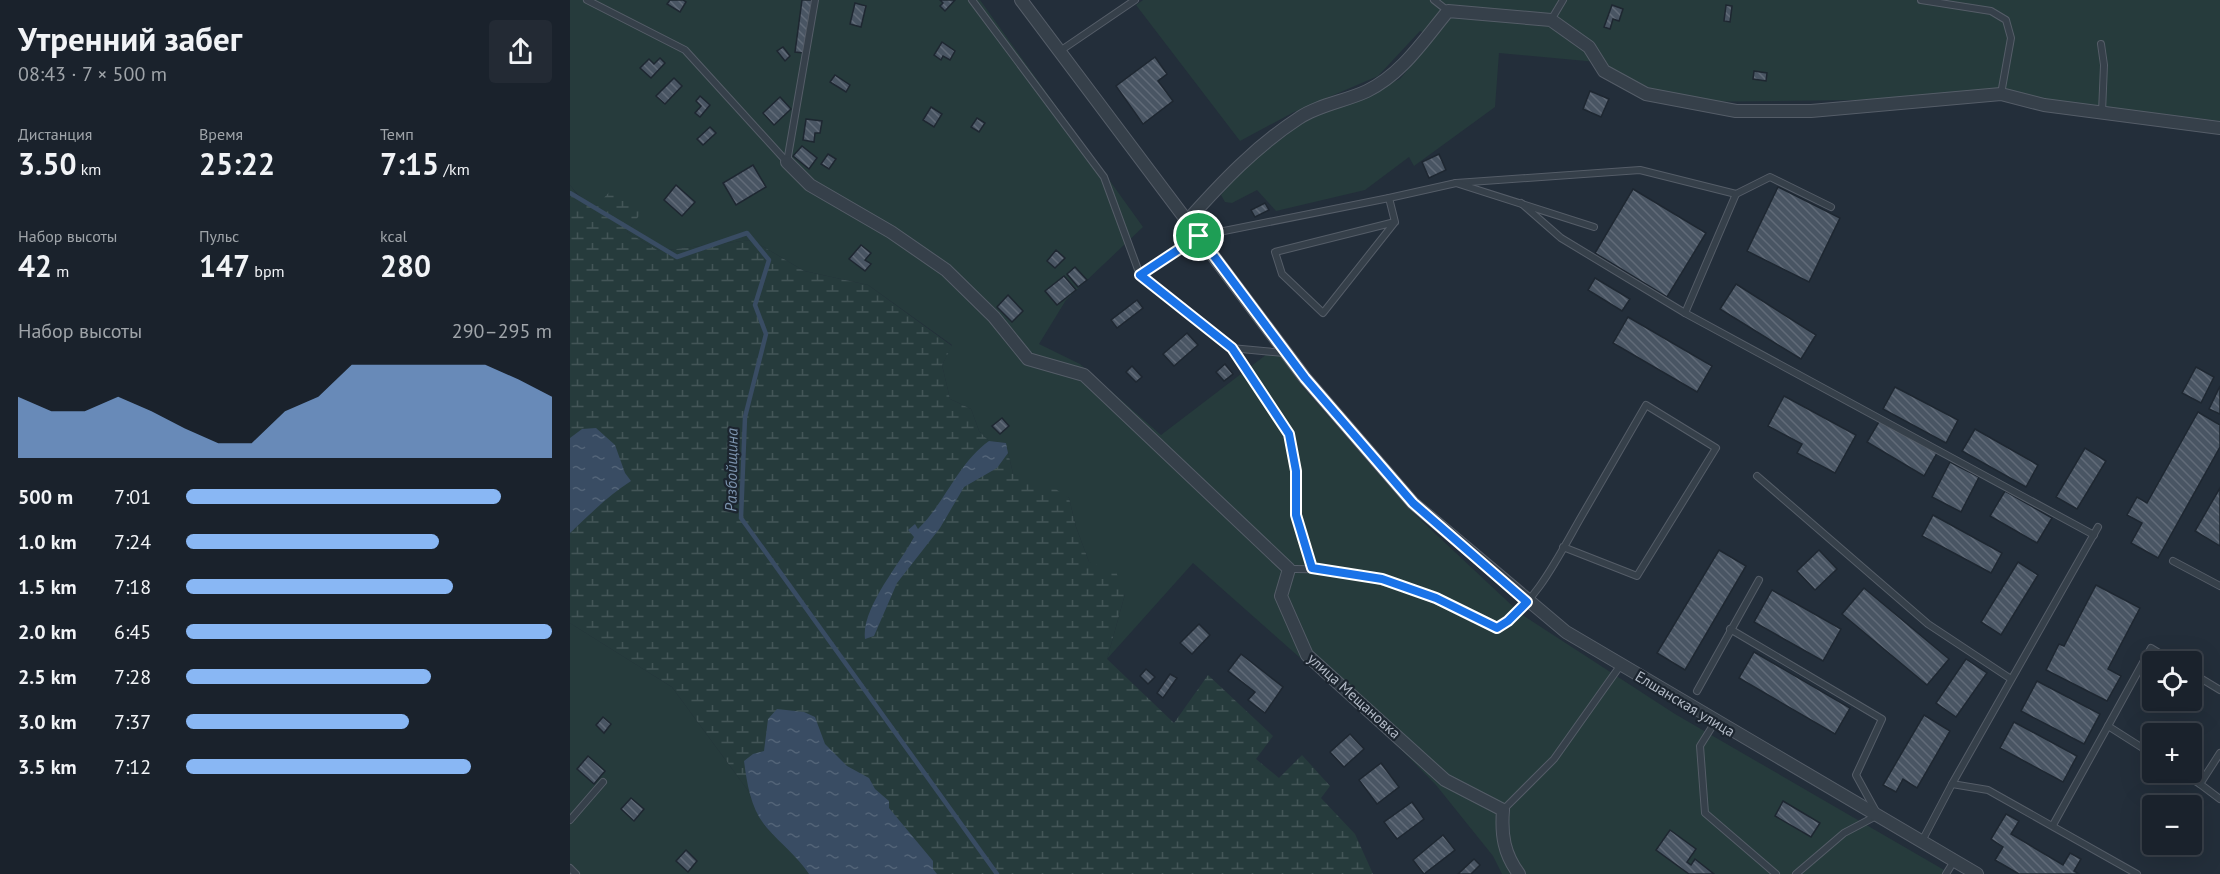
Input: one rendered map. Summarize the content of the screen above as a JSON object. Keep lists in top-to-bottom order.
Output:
{
  "streets": {
    "street": ["улица Мещановка", "Елшанская улица"]
  },
  "water": ["Разбойщина"],
  "page": {
    "heading": ["Утренний забег", "08:43 · 7 × 500 m"],
    "stats": [
      ["Дистанция", "3.50 km"],
      ["Время", "25:22"],
      ["Темп", "7:15 /km"],
      ["Набор высоты", "42 m"],
      ["Пульс", "147 bpm"],
      ["kcal", "280"]
    ],
    "chart": ["Набор высоты", "290–295 m"],
    "list": [
      {
        "name": "500 m",
        "note": "7:01"
      },
      {
        "name": "1.0 km",
        "note": "7:24"
      },
      {
        "name": "1.5 km",
        "note": "7:18"
      },
      {
        "name": "2.0 km",
        "note": "6:45"
      },
      {
        "name": "2.5 km",
        "note": "7:28"
      },
      {
        "name": "3.0 km",
        "note": "7:37"
      },
      {
        "name": "3.5 km",
        "note": "7:12"
      }
    ],
    "map_buttons": ["+", "−"]
  }
}
